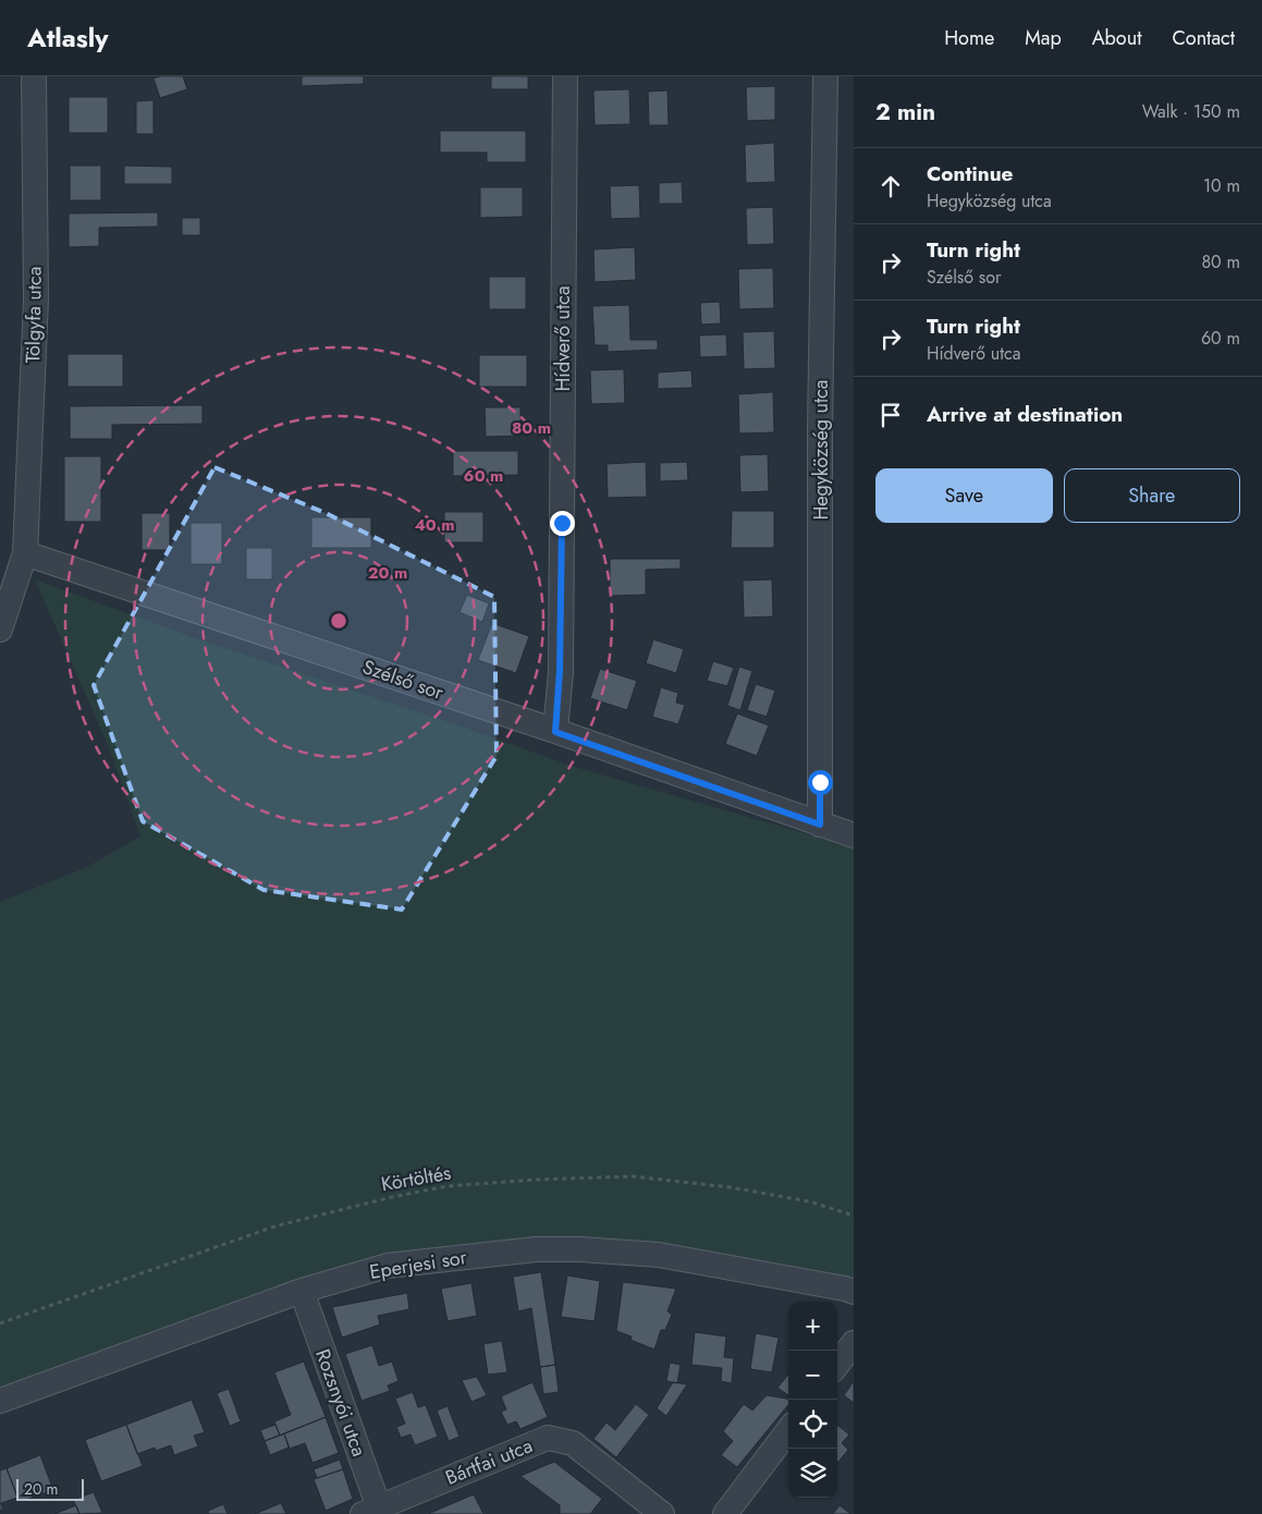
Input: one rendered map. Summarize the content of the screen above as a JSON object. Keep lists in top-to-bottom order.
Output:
{
  "streets": {
    "street": [
      "Tölgyfa utca",
      "Hídverő utca",
      "Hegyközség utca",
      "Szélső sor",
      "Eperjesi sor",
      "Rozsnyói utca",
      "Bártfai utca"
    ],
    "path": ["Körtöltés"]
  },
  "crossings": [
    ["Tölgyfa utca", "Szélső sor"],
    ["Hídverő utca", "Szélső sor"],
    ["Hegyközség utca", "Szélső sor"],
    ["Eperjesi sor", "Rozsnyói utca"],
    ["Rozsnyói utca", "Bártfai utca"]
  ],
  "scale_bar": "20 m",
  "page": {
    "header": "Atlasly",
    "nav": [
      "Home",
      "Map",
      "About",
      "Contact"
    ],
    "heading": ["2 min", "Walk · 150 m"],
    "list": [
      ["Continue", "Hegyközség utca", "10 m"],
      ["Turn right", "Szélső sor", "80 m"],
      ["Turn right", "Hídverő utca", "60 m"],
      "Arrive at destination"
    ],
    "buttons": ["Save", "Share"],
    "map_buttons": ["+", "−"],
    "scale": "20 m"
  },
  "rings": [
    "80 m",
    "60 m",
    "40 m",
    "20 m"
  ]
}
